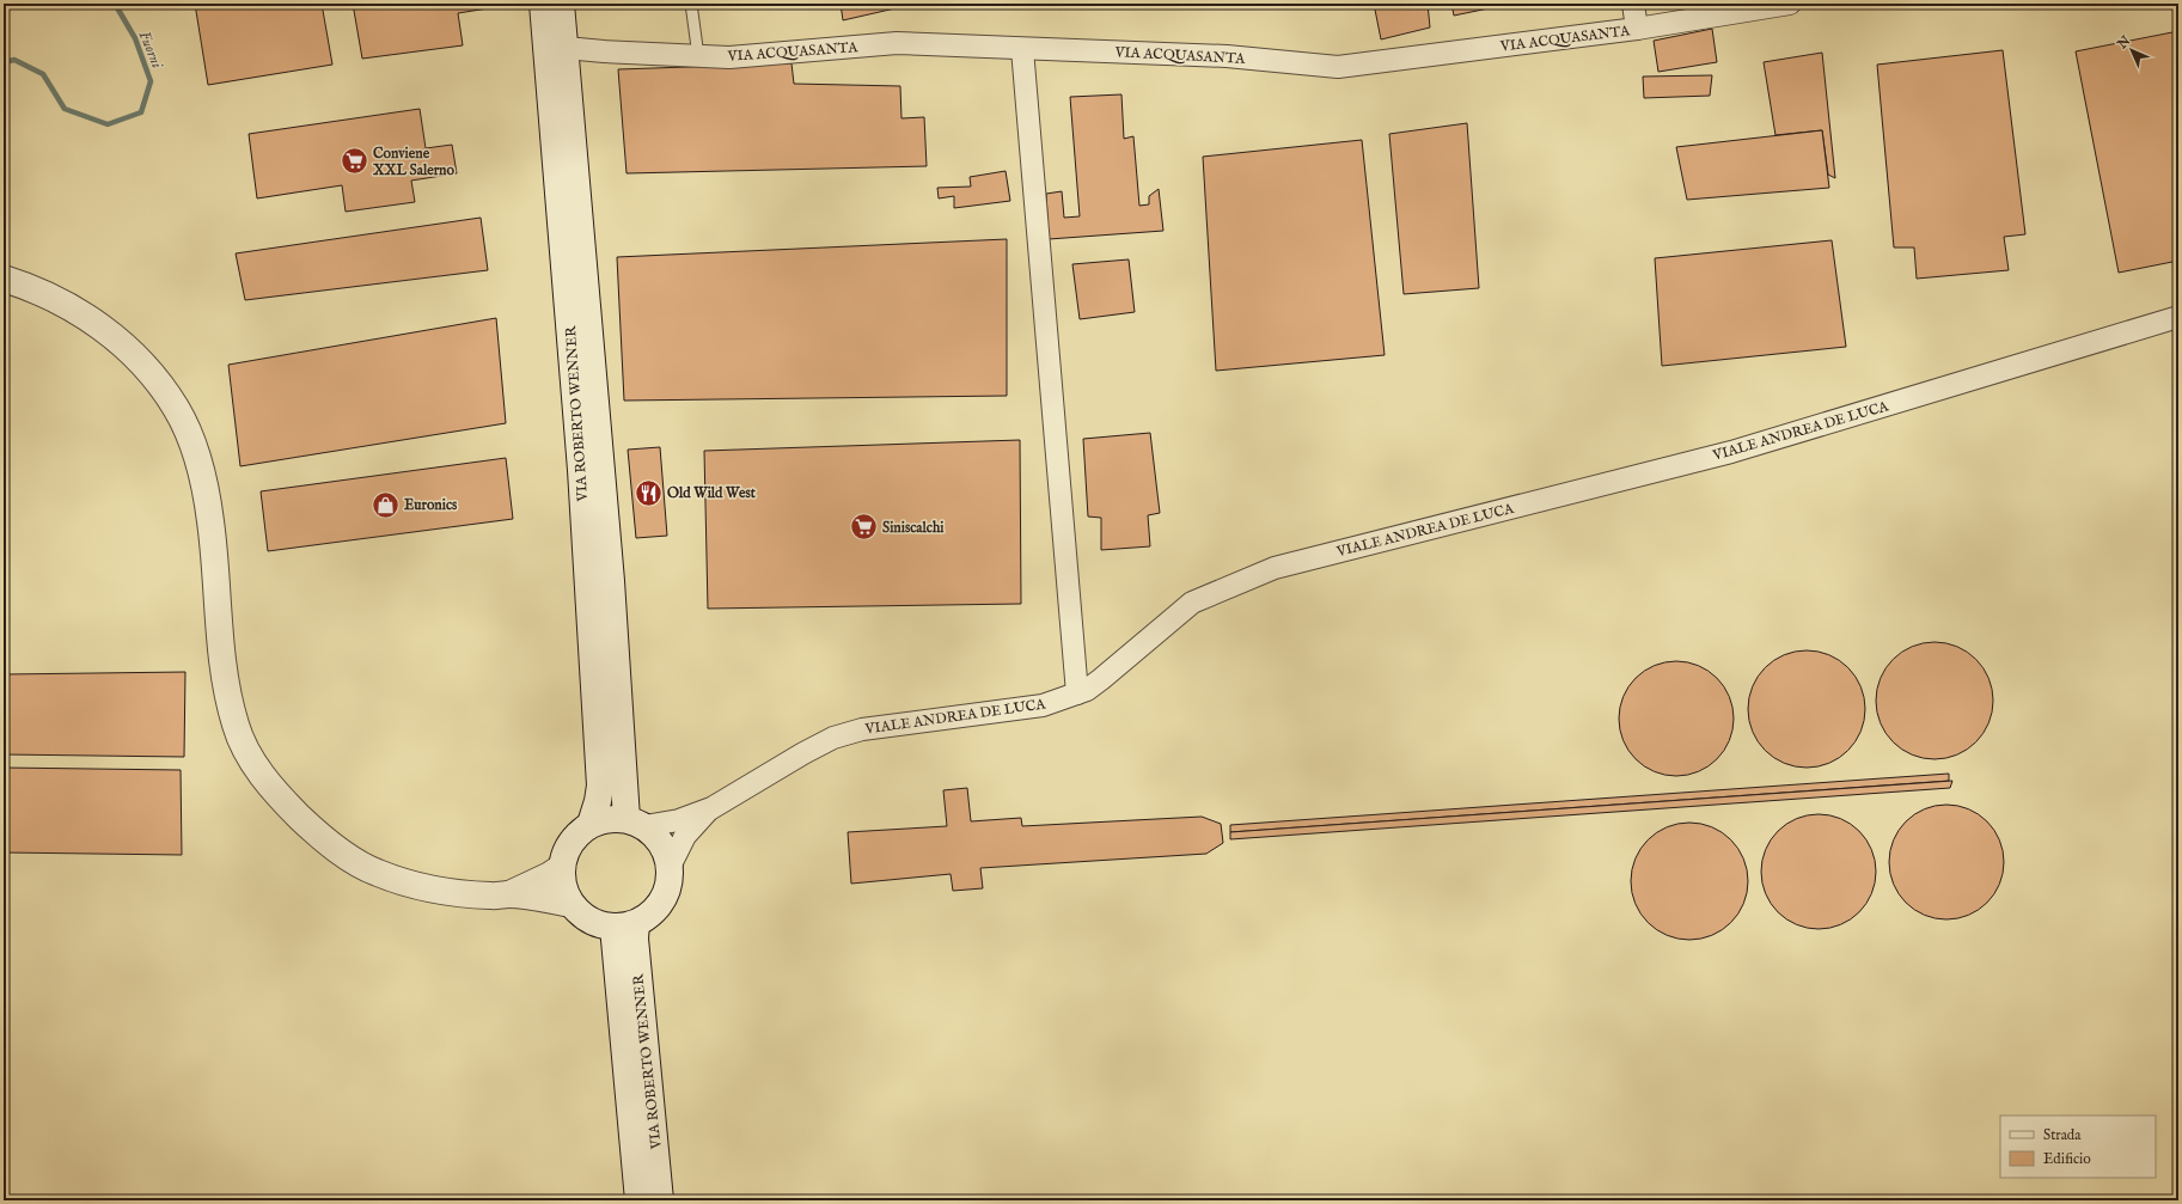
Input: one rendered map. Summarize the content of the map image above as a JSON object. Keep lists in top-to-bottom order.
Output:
{
  "streets": {
    "main road": ["VIA ROBERTO WENNER"],
    "street": ["VIA ACQUASANTA", "VIALE ANDREA DE LUCA"]
  },
  "crossings": [
    ["VIA ACQUASANTA", "VIA ROBERTO WENNER"]
  ],
  "water": ["Fuorni"],
  "places": {
    "supermarket": ["Conviene XXL Salerno", "Siniscalchi"],
    "restaurant": ["Old Wild West"],
    "shop": ["Euronics"]
  },
  "legend": ["Strada", "Edificio"],
  "north": "top left"
}
